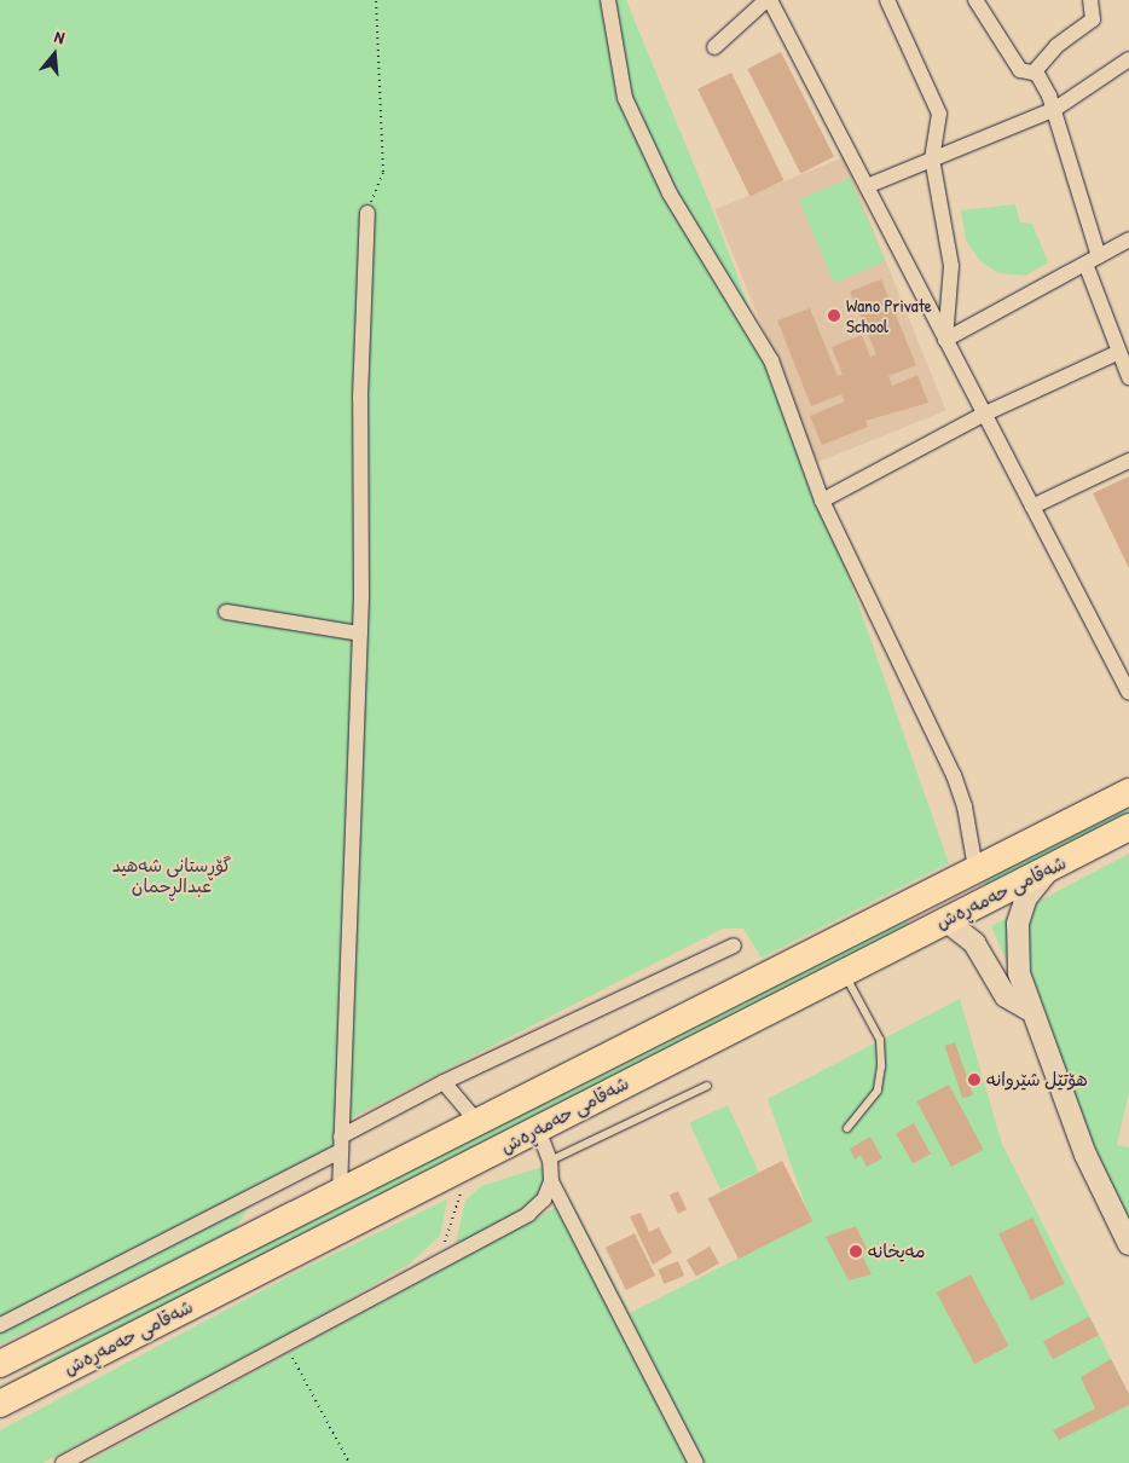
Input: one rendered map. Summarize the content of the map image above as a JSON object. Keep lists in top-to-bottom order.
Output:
{
  "streets": {
    "highway": ["شەقامی حەمەڕەش"]
  },
  "parks": ["گۆڕستانی شەهید عبدالڕحمان"],
  "places": ["Wano Private School", "هۆتێل شێروانە", "مەیخانە"],
  "north": "top"
}
